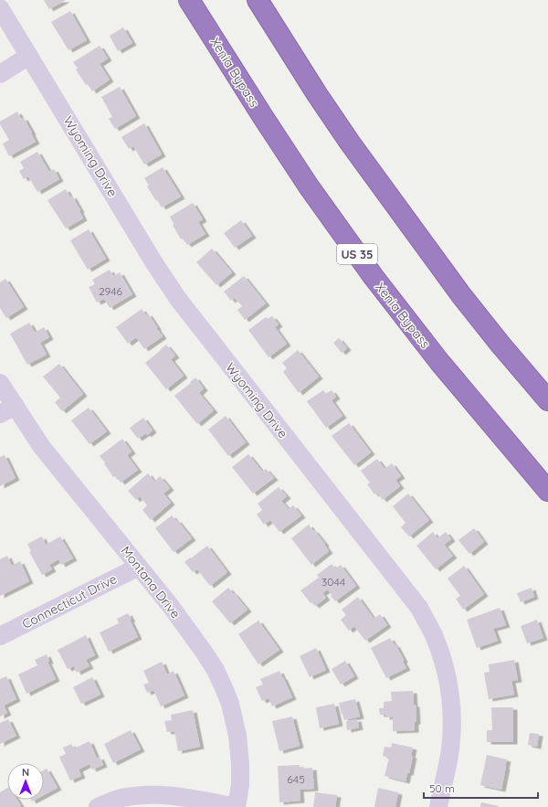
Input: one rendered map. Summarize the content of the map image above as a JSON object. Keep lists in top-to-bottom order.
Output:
{
  "streets": {
    "highway": ["Xenia Bypass", "US 35"],
    "street": ["Wyoming Drive", "Montana Drive", "Connecticut Drive"]
  },
  "crossings": [
    ["Montana Drive", "Connecticut Drive"]
  ],
  "house_numbers": ["2946", "3044", "645"],
  "scale_bar": "50 m",
  "north": "top"
}
